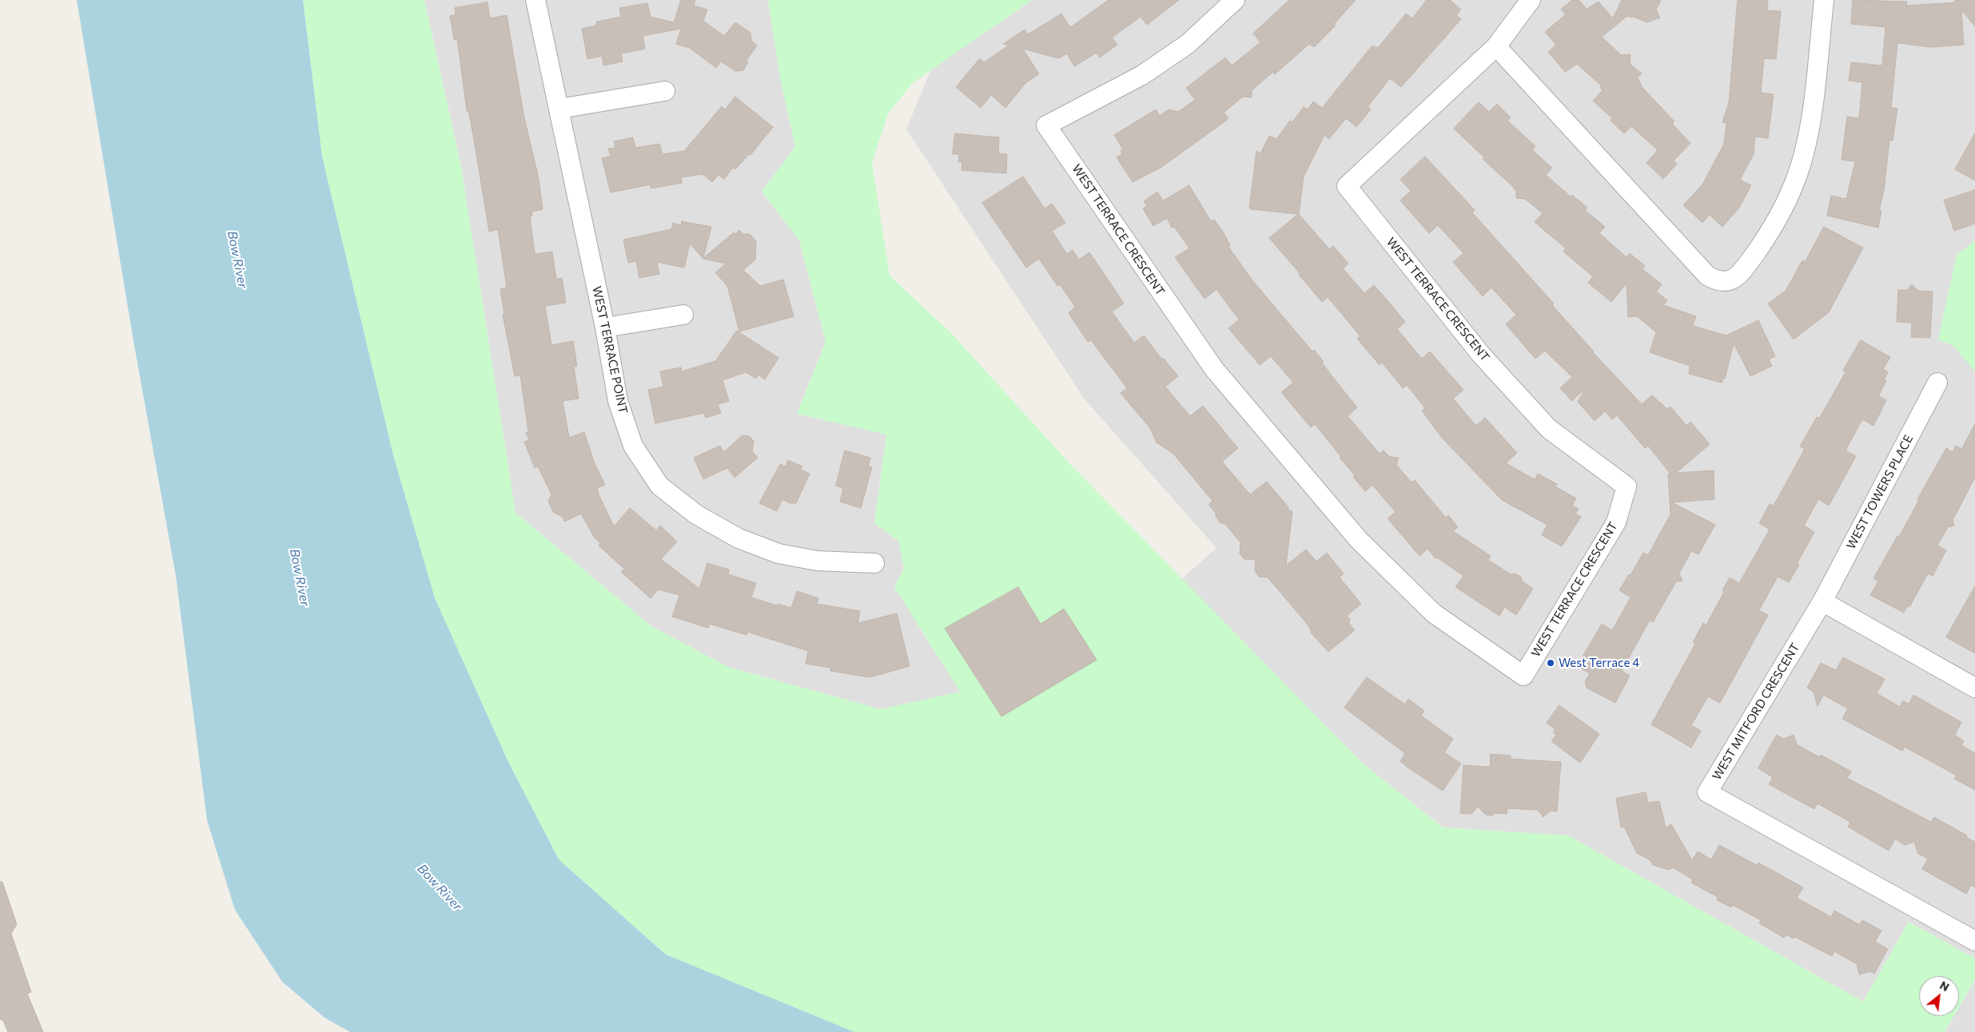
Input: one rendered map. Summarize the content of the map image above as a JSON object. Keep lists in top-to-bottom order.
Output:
{
  "streets": {
    "street": [
      "WEST TERRACE CRESCENT",
      "WEST TERRACE POINT",
      "WEST TOWERS PLACE",
      "WEST MITFORD CRESCENT"
    ]
  },
  "crossings": [
    ["WEST TOWERS PLACE", "WEST MITFORD CRESCENT"]
  ],
  "water": ["Bow River"],
  "places": ["West Terrace 4"],
  "north": "top right"
}
